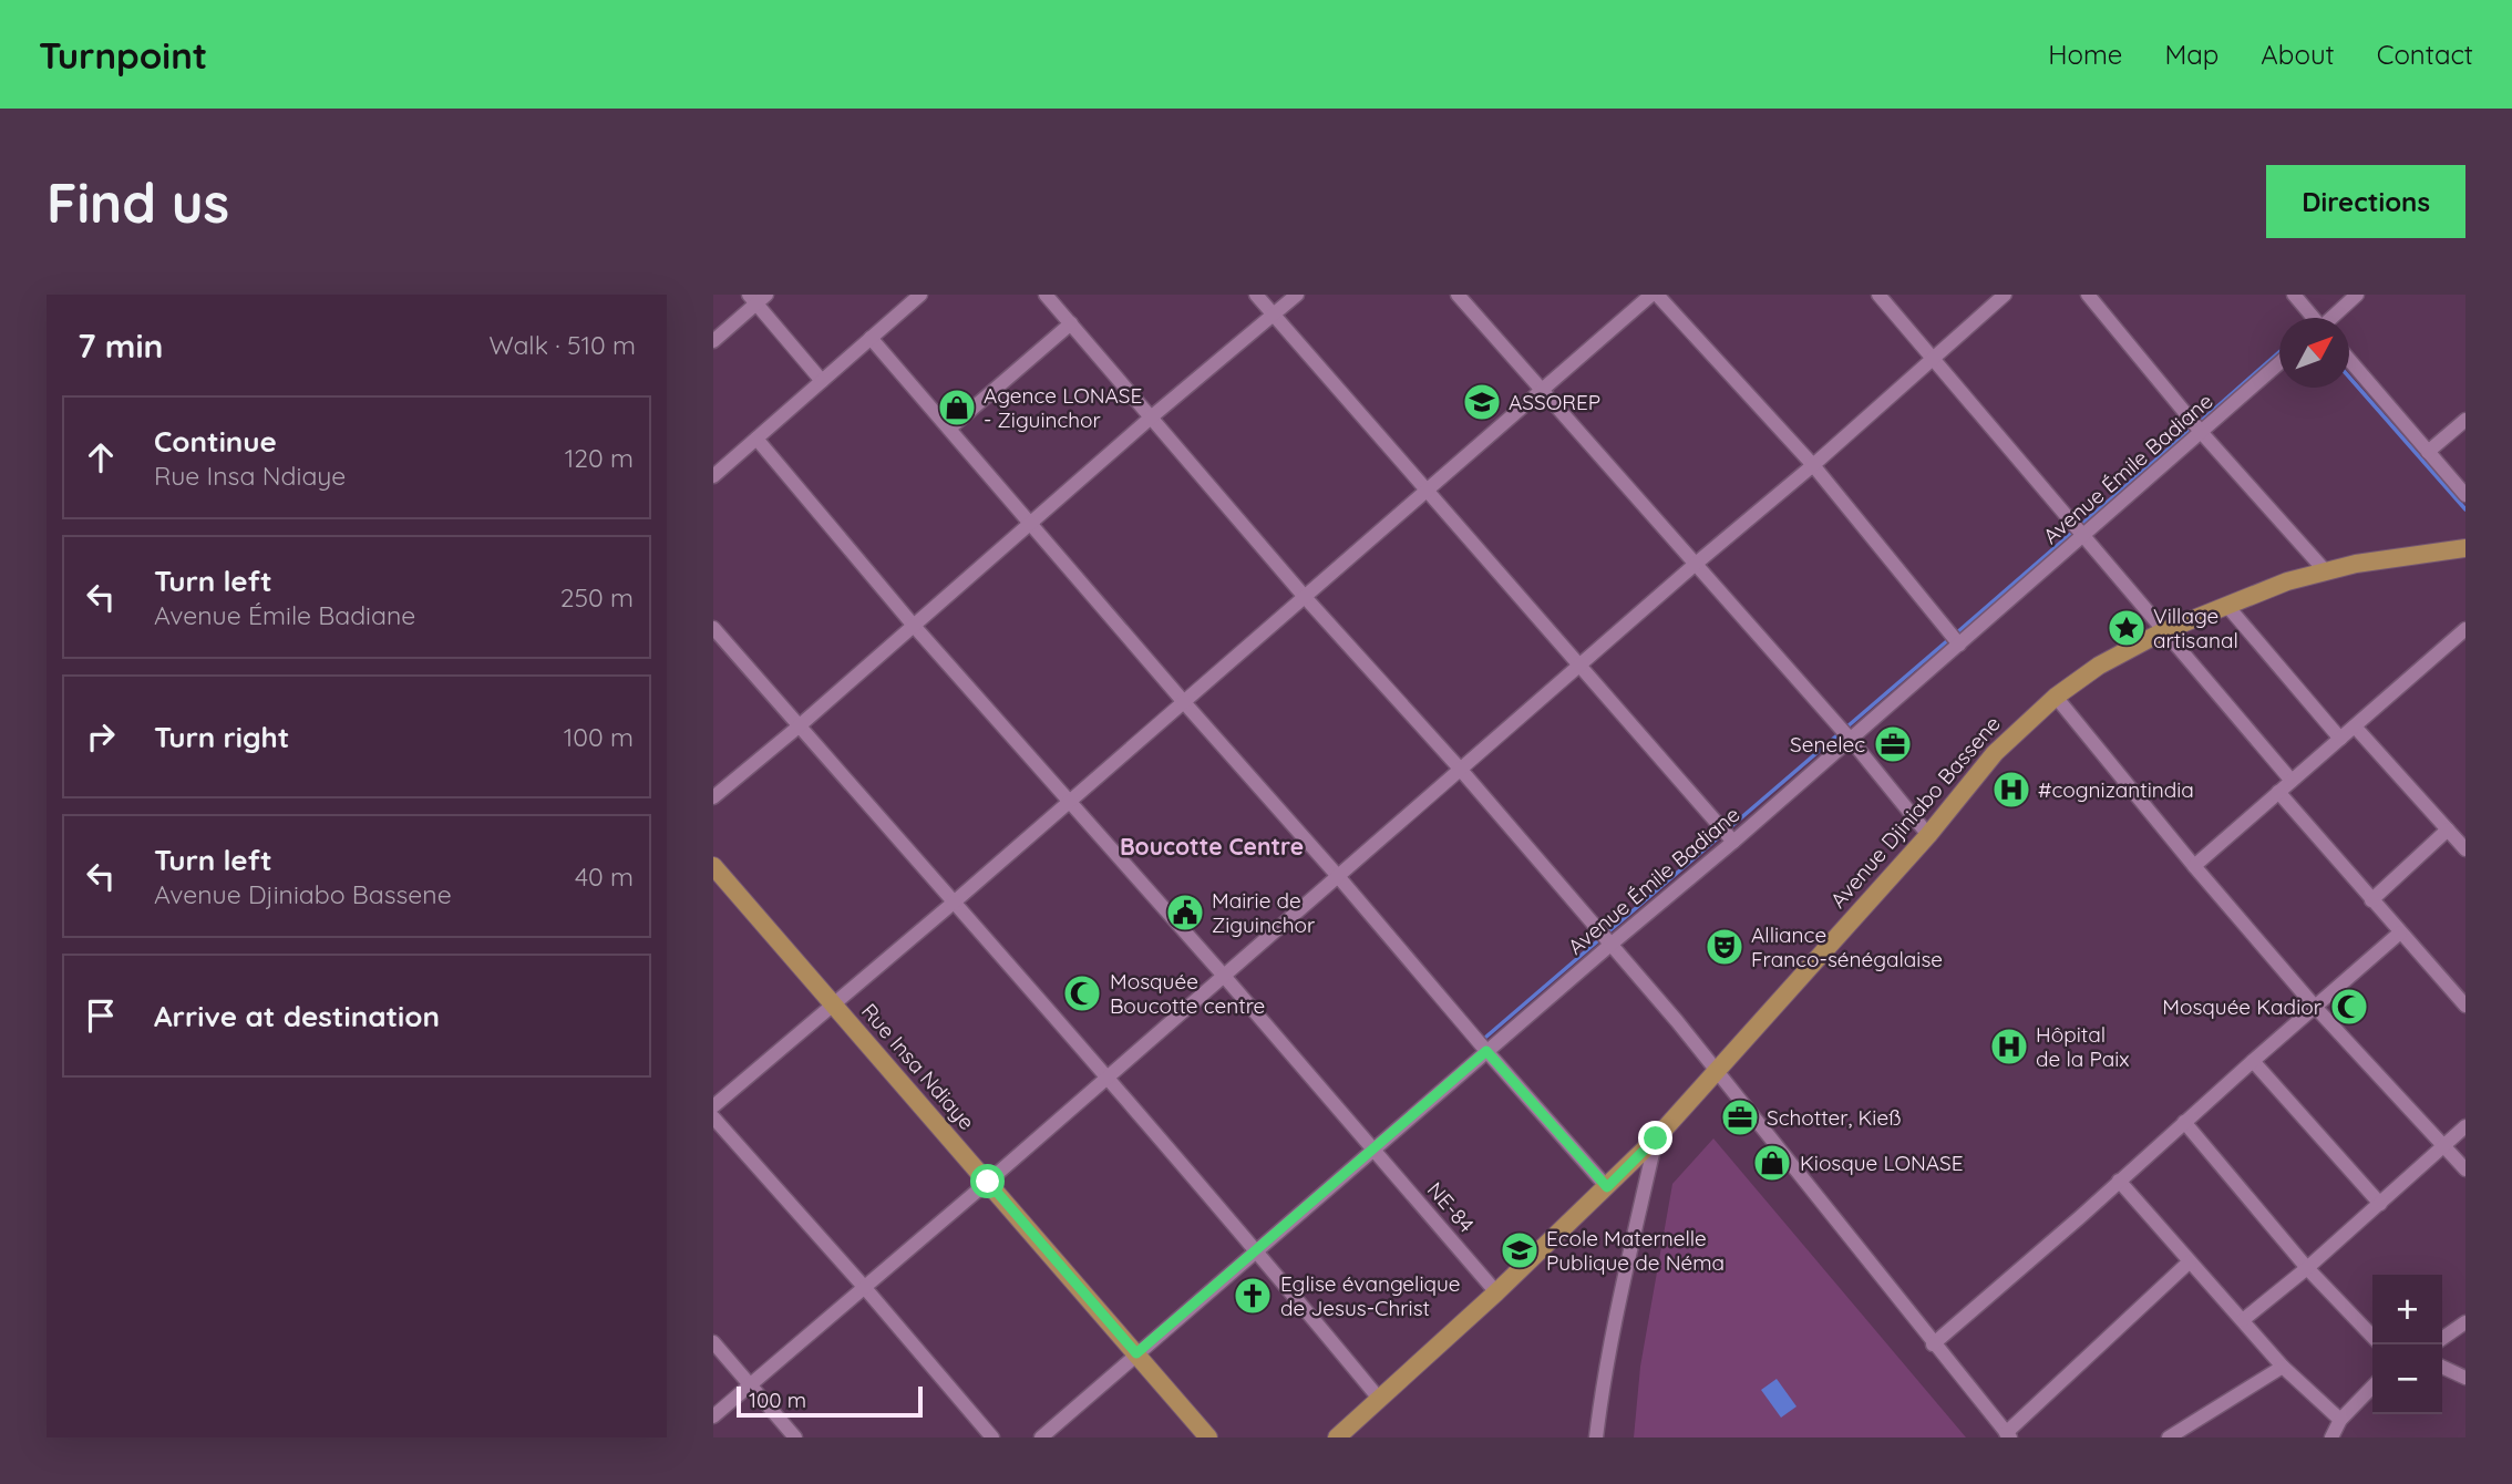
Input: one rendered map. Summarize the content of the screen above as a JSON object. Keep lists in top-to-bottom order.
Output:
{
  "streets": {
    "main road": ["Avenue Djiniabo Bassene", "Rue Insa Ndiaye"],
    "street": ["Avenue Émile Badiane", "NE-84"]
  },
  "crossings": [
    ["Avenue Émile Badiane", "Rue Insa Ndiaye"],
    ["Avenue Émile Badiane", "NE-84"],
    ["Avenue Djiniabo Bassene", "NE-84"]
  ],
  "districts": ["Boucotte Centre"],
  "places": {
    "school or university": ["ASSOREP", "Ecole Maternelle Publique de Néma"],
    "shop": ["Agence LONASE - Ziguinchor", "Kiosque LONASE"],
    "place": ["Village artisanal"],
    "office": ["Senelec", "Schotter, Kieß"],
    "hospital": ["#cognizantindia", "Hôpital de la Paix"],
    "public building": ["Mairie de Ziguinchor"],
    "theatre": ["Alliance Franco-sénégalaise"],
    "mosque": ["Mosquée Boucotte centre", "Mosquée Kadior"],
    "church": ["Eglise évangelique de Jesus-Christ"]
  },
  "scale_bar": "100 m",
  "north": "top right",
  "page": {
    "header": "Turnpoint",
    "nav": [
      "Home",
      "Map",
      "About",
      "Contact"
    ],
    "buttons": "Directions",
    "title": "Find us",
    "heading": ["7 min", "Walk · 510 m"],
    "list": [
      ["Continue", "Rue Insa Ndiaye", "120 m"],
      ["Turn left", "Avenue Émile Badiane", "250 m"],
      ["Turn right", "100 m"],
      ["Turn left", "Avenue Djiniabo Bassene", "40 m"],
      "Arrive at destination"
    ],
    "map_buttons": ["+", "−"],
    "scale": "100 m"
  }
}
